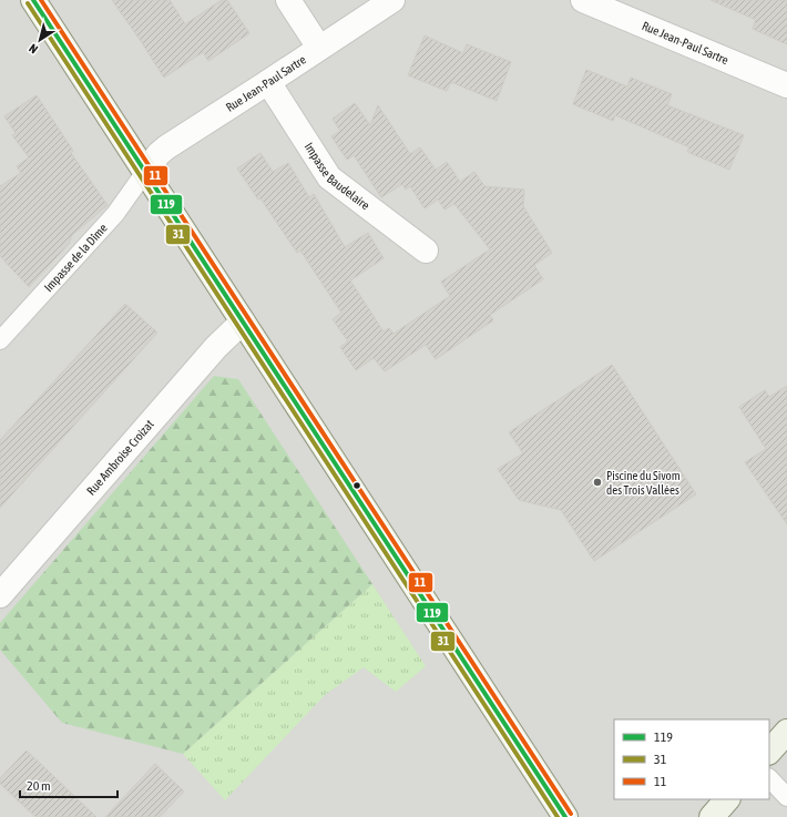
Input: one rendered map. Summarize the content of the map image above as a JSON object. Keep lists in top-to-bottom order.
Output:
{
  "streets": {
    "street": ["Rue Jean-Paul Sartre", "Impasse Baudelaire", "Rue Ambroise Croizat"],
    "lane": ["Impasse de la Dîme"]
  },
  "crossings": [
    ["Rue Jean-Paul Sartre", "Impasse Baudelaire"],
    ["Rue Jean-Paul Sartre", "Impasse de la Dîme"]
  ],
  "places": ["Piscine du Sivom des Trois Vallées"],
  "lines": ["transit line 119", "transit line 11", "transit line 31"],
  "legend": ["119", "31", "11"],
  "scale_bar": "20 m",
  "north": "bottom left"
}
